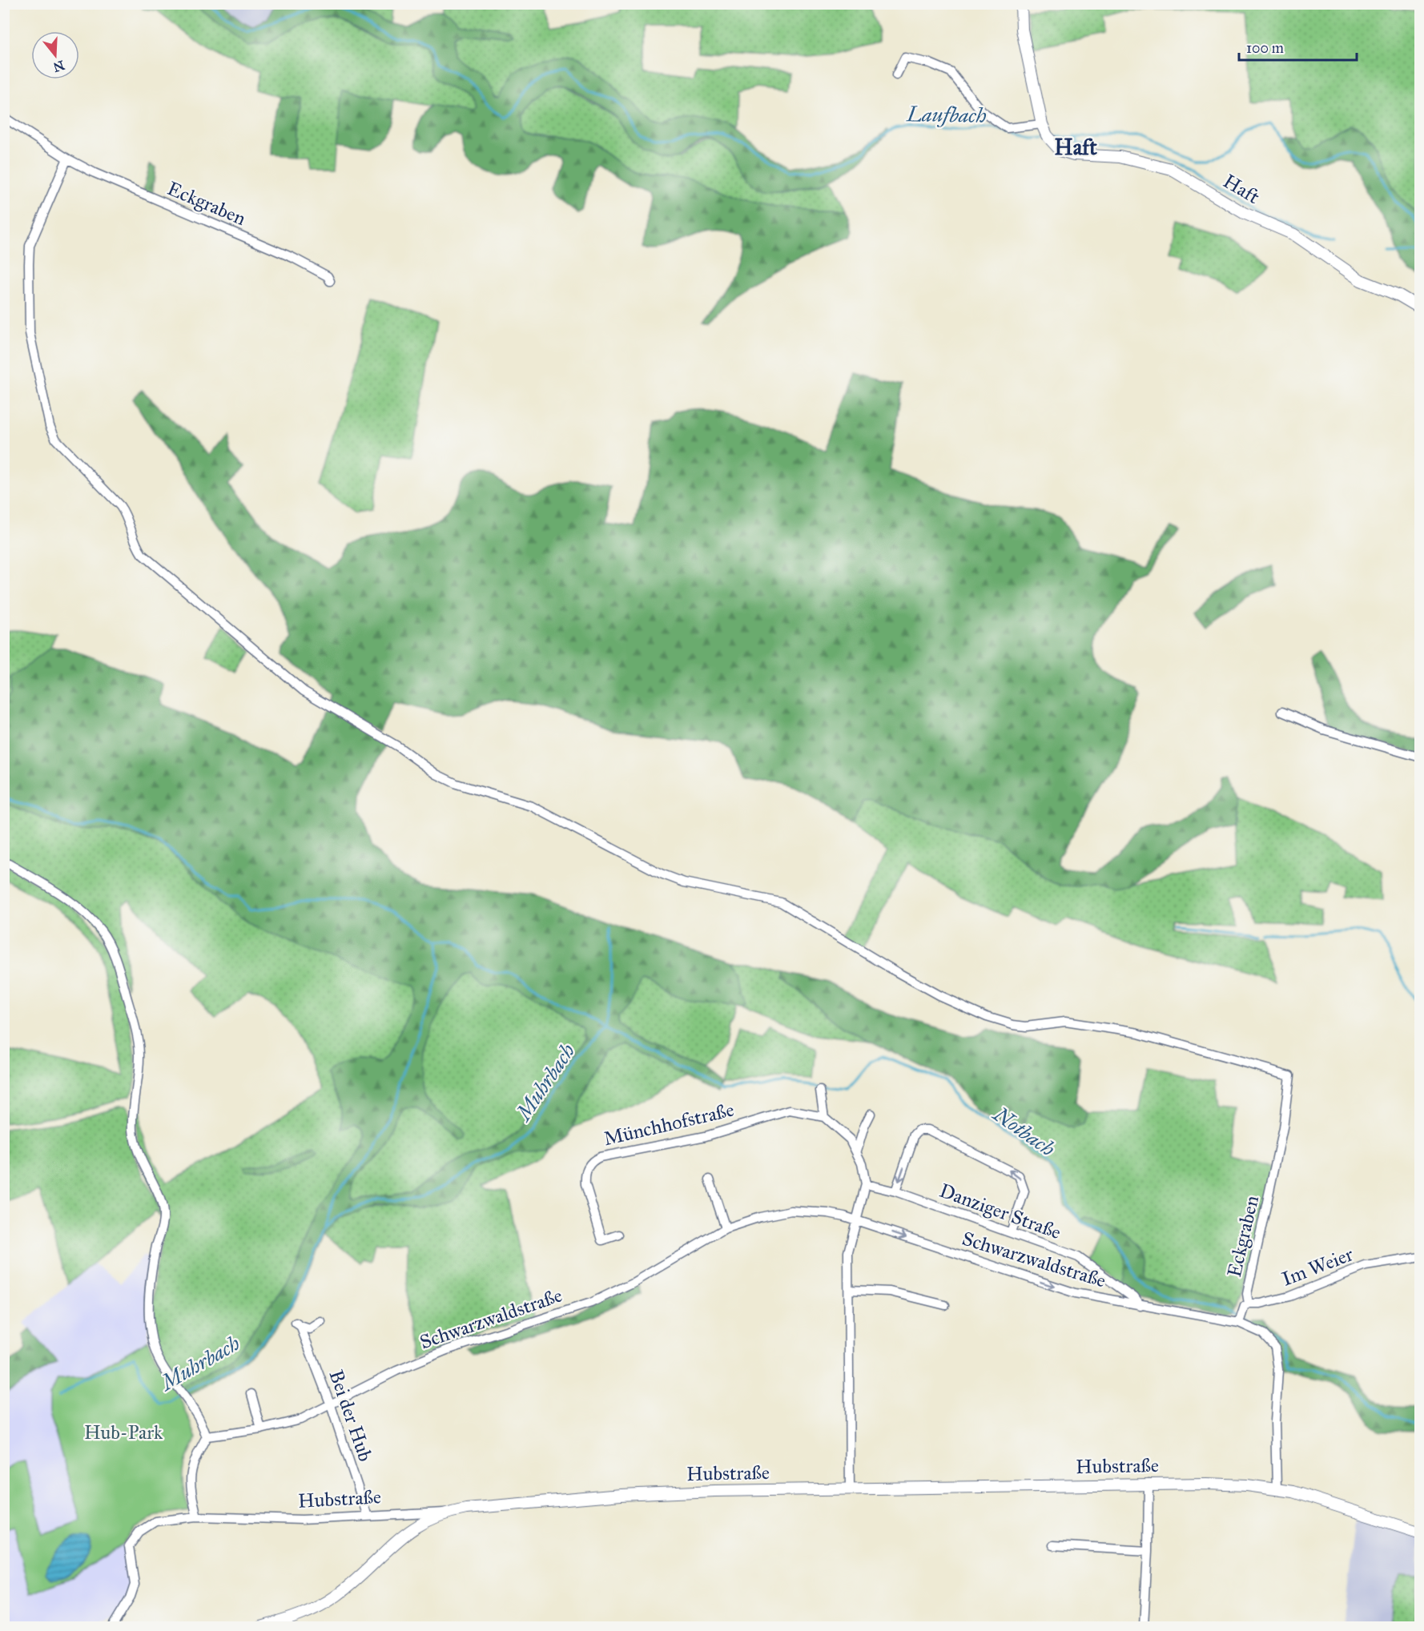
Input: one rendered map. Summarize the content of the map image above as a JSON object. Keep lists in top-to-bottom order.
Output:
{
  "streets": {
    "main road": ["Haft", "Hubstraße"],
    "street": [
      "Eckgraben",
      "Münchhofstraße",
      "Danziger Straße",
      "Schwarzwaldstraße",
      "Im Weier",
      "Bei der Hub"
    ]
  },
  "crossings": [
    ["Eckgraben", "Im Weier"],
    ["Danziger Straße", "Schwarzwaldstraße"],
    ["Schwarzwaldstraße", "Bei der Hub"],
    ["Schwarzwaldstraße", "Hubstraße"],
    ["Bei der Hub", "Hubstraße"]
  ],
  "districts": ["Haft"],
  "water": ["Laufbach", "Muhrbach", "Notbach"],
  "parks": ["Hub-Park"],
  "scale_bar": "100 m",
  "north": "bottom"
}
